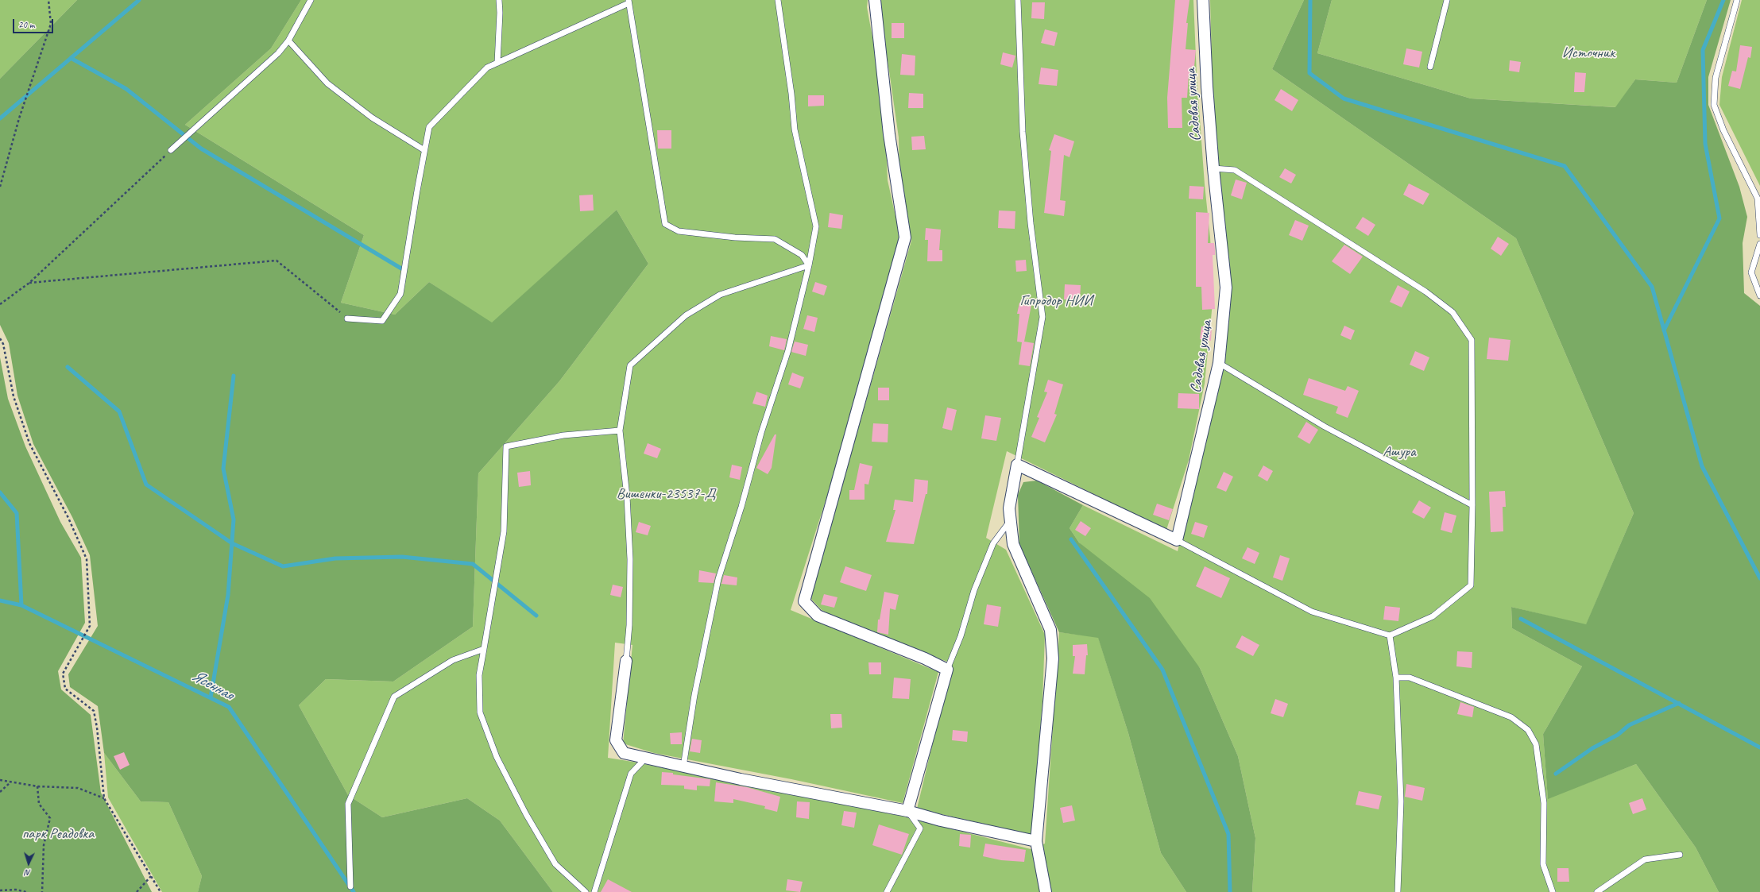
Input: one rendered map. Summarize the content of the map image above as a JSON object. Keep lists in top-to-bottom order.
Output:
{
  "streets": {
    "street": ["Садовая улица"]
  },
  "water": ["Ясенная"],
  "parks": [
    "Источник",
    "Гипродор НИИ",
    "Ашура",
    "Вишенки-23537-Д",
    "парк Реадовка"
  ],
  "scale_bar": "20 m",
  "north": "bottom"
}
